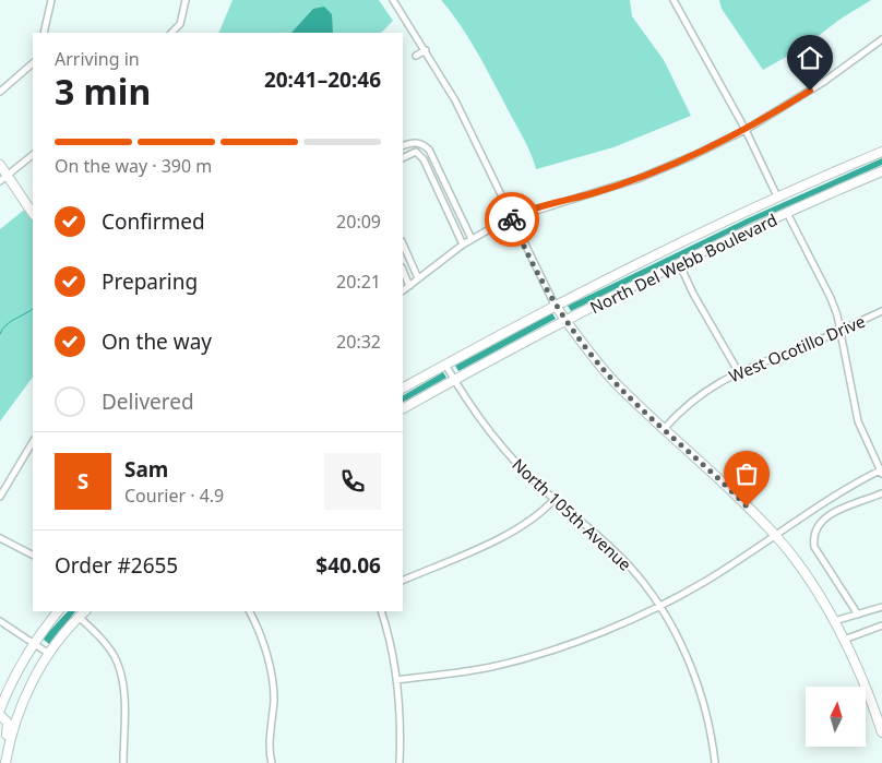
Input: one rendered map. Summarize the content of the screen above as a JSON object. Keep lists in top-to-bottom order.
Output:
{
  "streets": {
    "street": ["North Del Webb Boulevard", "West Ocotillo Drive", "North 105th Avenue"]
  },
  "crossings": [
    ["North Del Webb Boulevard", "North 105th Avenue"]
  ],
  "north": "top",
  "page": {
    "heading": ["3 min", "Arriving in", "20:41–20:46"],
    "panel": [
      "Sam",
      "Courier · 4.9",
      "Order #2655",
      "$40.06"
    ],
    "bar": "On the way · 390 m",
    "list": [
      ["Confirmed", "20:09"],
      ["Preparing", "20:21"],
      ["On the way", "20:32"],
      "Delivered"
    ],
    "round": "S"
  }
}
